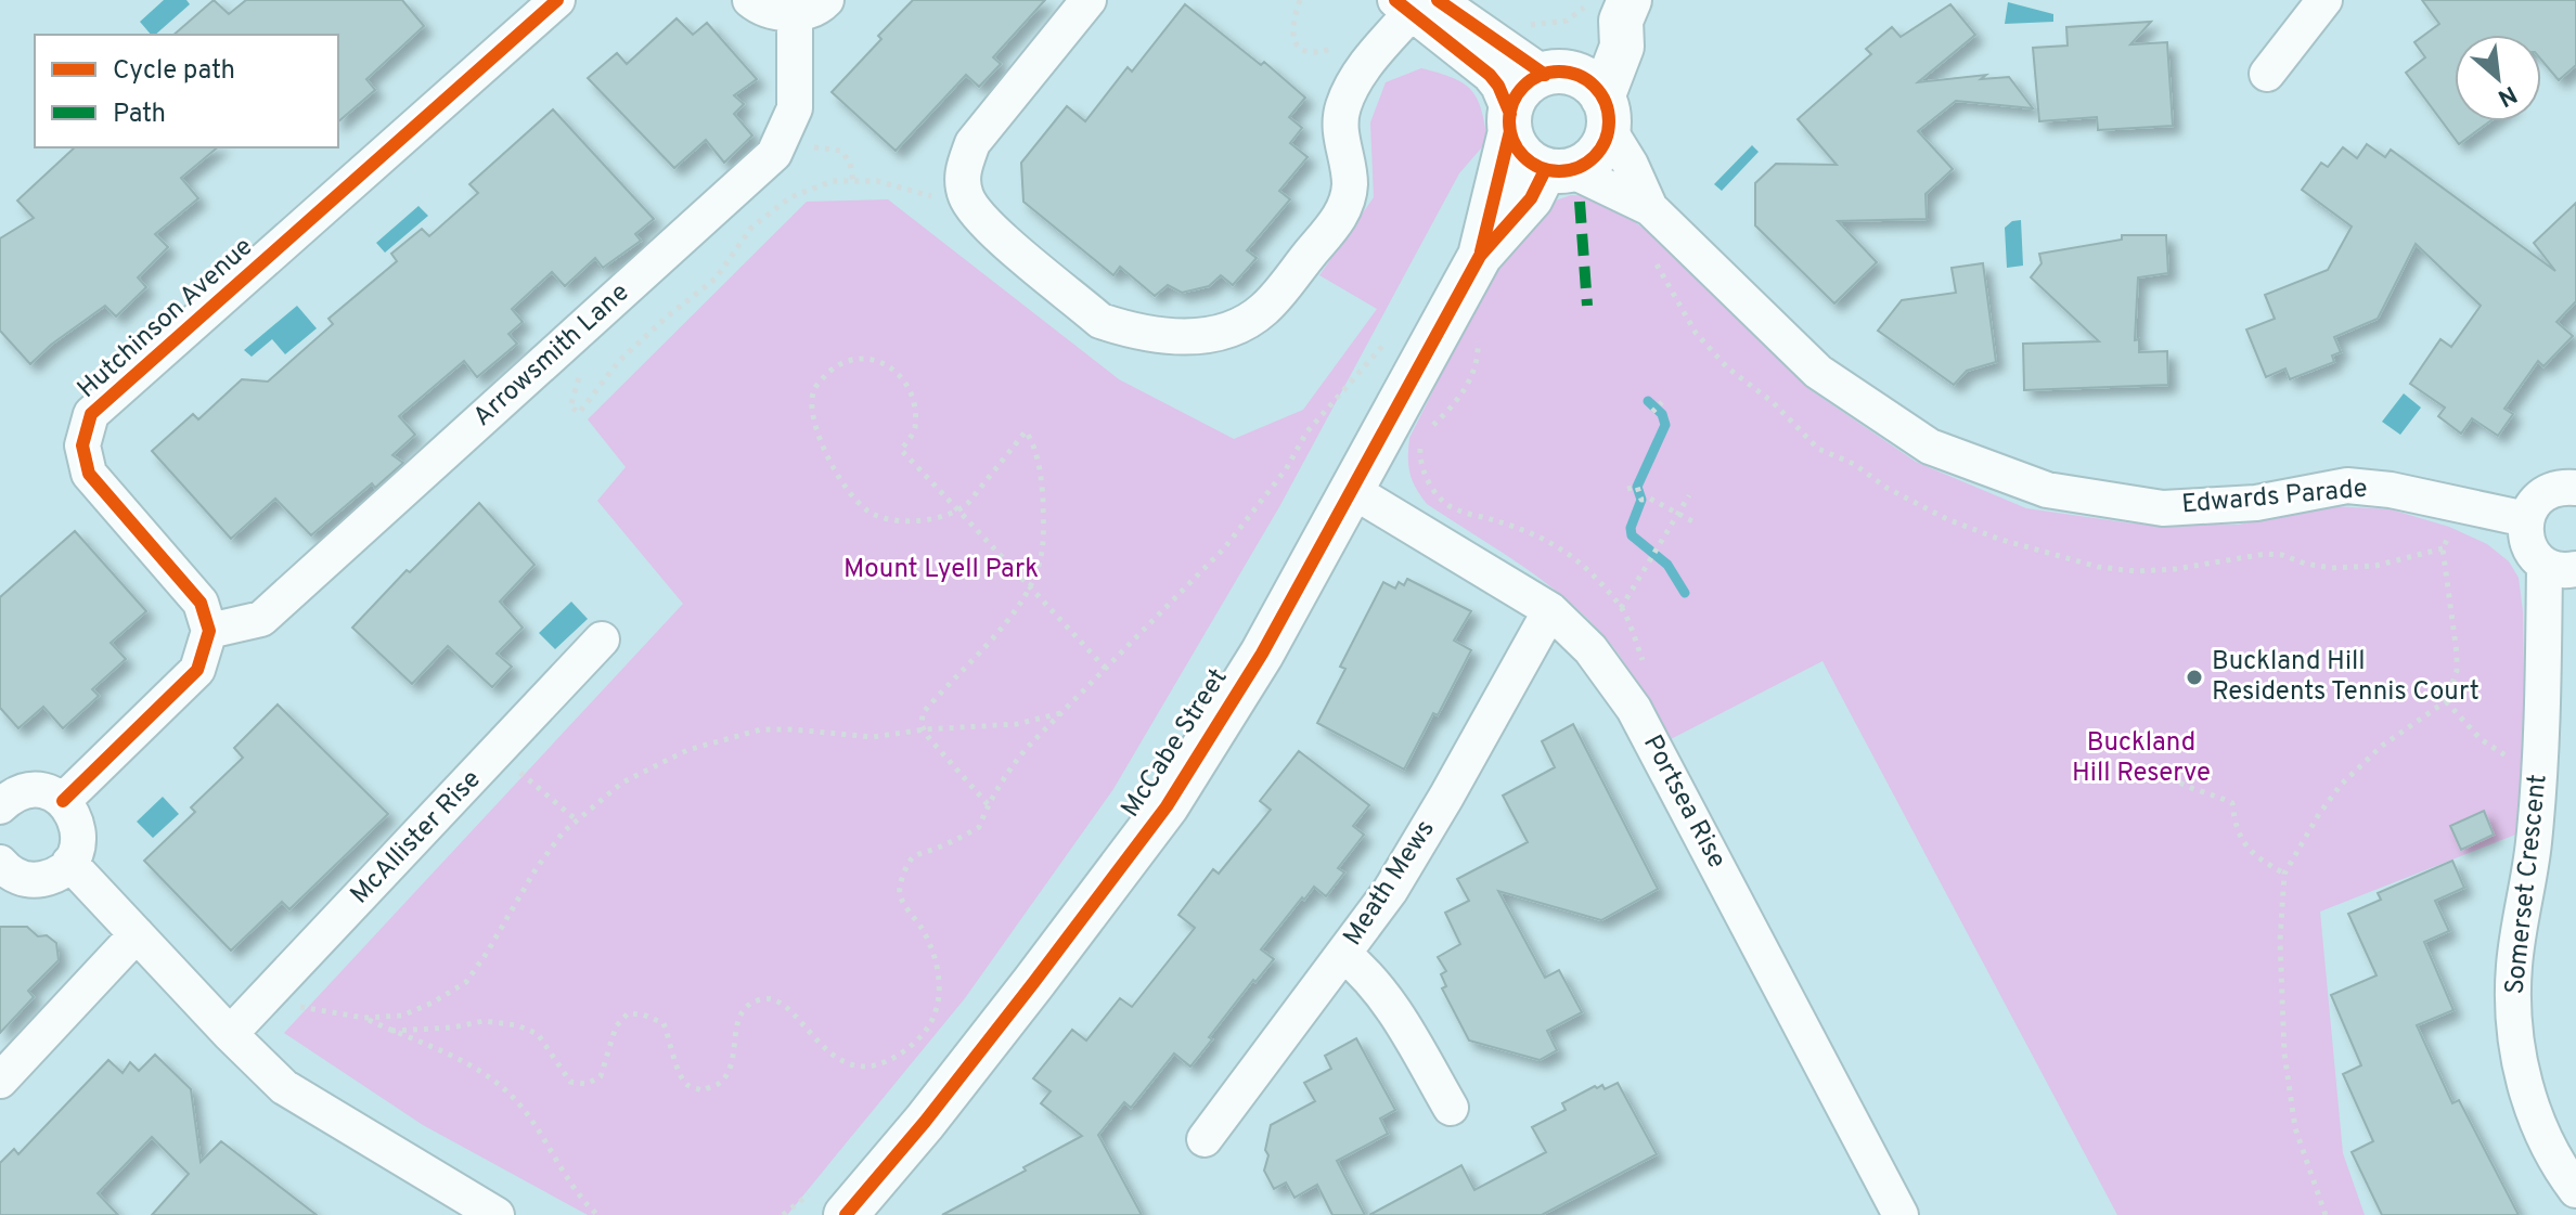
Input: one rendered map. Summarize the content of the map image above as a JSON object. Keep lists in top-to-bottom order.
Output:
{
  "streets": {
    "street": [
      "Hutchinson Avenue",
      "Arrowsmith Lane",
      "Edwards Parade",
      "McCabe Street",
      "Portsea Rise",
      "McAllister Rise",
      "Meath Mews",
      "Somerset Crescent"
    ]
  },
  "crossings": [
    ["Hutchinson Avenue", "Arrowsmith Lane"],
    ["Edwards Parade", "McCabe Street"],
    ["Edwards Parade", "Somerset Crescent"],
    ["McCabe Street", "Portsea Rise"],
    ["Portsea Rise", "Meath Mews"]
  ],
  "parks": ["Mount Lyell Park", "Buckland Hill Reserve"],
  "places": ["Buckland Hill Residents Tennis Court"],
  "legend": ["Cycle path", "Path"],
  "north": "bottom right"
}
